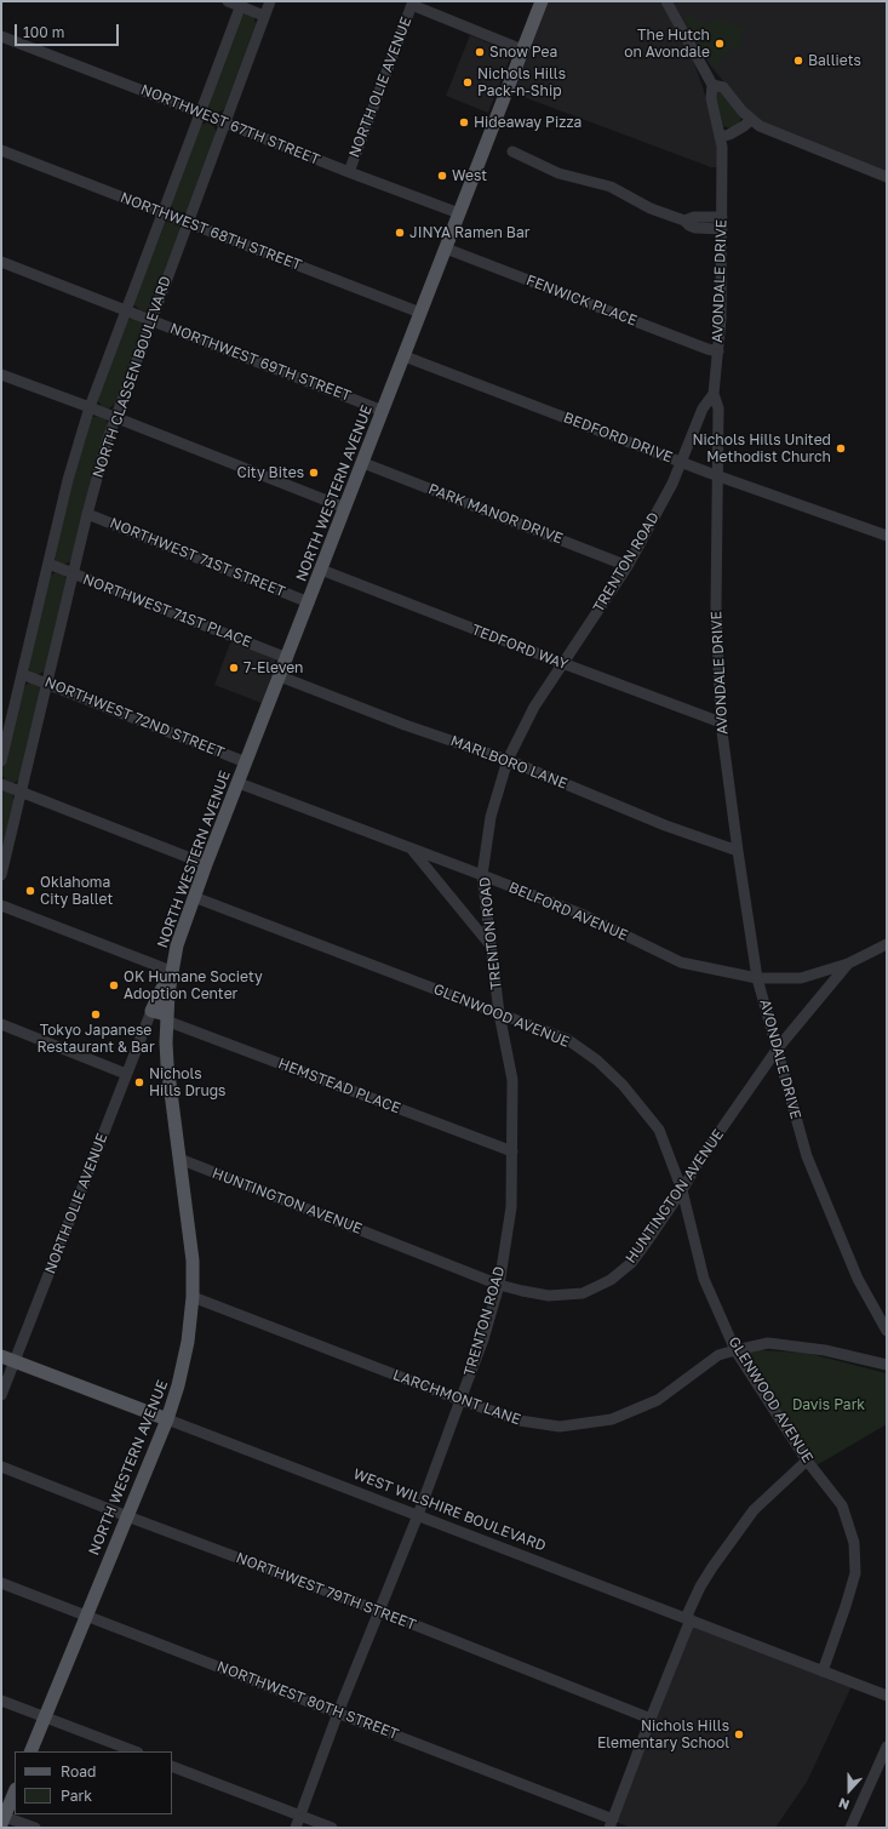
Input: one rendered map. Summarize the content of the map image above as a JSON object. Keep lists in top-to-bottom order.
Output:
{
  "streets": {
    "main road": ["NORTH WESTERN AVENUE", "WEST WILSHIRE BOULEVARD"],
    "street": [
      "NORTH OLIE AVENUE",
      "NORTHWEST 67TH STREET",
      "NORTHWEST 68TH STREET",
      "AVONDALE DRIVE",
      "FENWICK PLACE",
      "NORTHWEST 69TH STREET",
      "NORTH CLASSEN BOULEVARD",
      "BEDFORD DRIVE",
      "PARK MANOR DRIVE",
      "NORTHWEST 71ST STREET",
      "TRENTON ROAD",
      "NORTHWEST 71ST PLACE",
      "TEDFORD WAY",
      "NORTHWEST 72ND STREET",
      "MARLBORO LANE",
      "BELFORD AVENUE",
      "GLENWOOD AVENUE",
      "HEMSTEAD PLACE",
      "HUNTINGTON AVENUE",
      "LARCHMONT LANE",
      "NORTHWEST 79TH STREET",
      "NORTHWEST 80TH STREET"
    ]
  },
  "crossings": [
    ["NORTH OLIE AVENUE", "NORTHWEST 67TH STREET"],
    ["NORTH OLIE AVENUE", "WEST WILSHIRE BOULEVARD"],
    ["NORTHWEST 67TH STREET", "NORTH CLASSEN BOULEVARD"],
    ["NORTHWEST 67TH STREET", "NORTH WESTERN AVENUE"],
    ["NORTHWEST 68TH STREET", "NORTH CLASSEN BOULEVARD"],
    ["NORTHWEST 68TH STREET", "NORTH WESTERN AVENUE"],
    ["AVONDALE DRIVE", "FENWICK PLACE"],
    ["AVONDALE DRIVE", "BEDFORD DRIVE"],
    ["AVONDALE DRIVE", "TRENTON ROAD"],
    ["AVONDALE DRIVE", "TEDFORD WAY"],
    ["AVONDALE DRIVE", "MARLBORO LANE"],
    ["AVONDALE DRIVE", "BELFORD AVENUE"],
    ["AVONDALE DRIVE", "HUNTINGTON AVENUE"],
    ["FENWICK PLACE", "NORTH WESTERN AVENUE"],
    ["NORTHWEST 69TH STREET", "NORTH CLASSEN BOULEVARD"],
    ["NORTHWEST 69TH STREET", "NORTH WESTERN AVENUE"],
    ["NORTH CLASSEN BOULEVARD", "NORTHWEST 71ST STREET"],
    ["NORTH CLASSEN BOULEVARD", "NORTHWEST 71ST PLACE"],
    ["NORTH CLASSEN BOULEVARD", "NORTHWEST 72ND STREET"],
    ["BEDFORD DRIVE", "NORTH WESTERN AVENUE"],
    ["BEDFORD DRIVE", "TRENTON ROAD"],
    ["NORTH WESTERN AVENUE", "PARK MANOR DRIVE"],
    ["NORTH WESTERN AVENUE", "NORTHWEST 71ST STREET"],
    ["NORTH WESTERN AVENUE", "NORTHWEST 71ST PLACE"],
    ["NORTH WESTERN AVENUE", "TEDFORD WAY"],
    ["NORTH WESTERN AVENUE", "NORTHWEST 72ND STREET"],
    ["NORTH WESTERN AVENUE", "MARLBORO LANE"],
    ["NORTH WESTERN AVENUE", "BELFORD AVENUE"],
    ["NORTH WESTERN AVENUE", "GLENWOOD AVENUE"],
    ["NORTH WESTERN AVENUE", "HEMSTEAD PLACE"],
    ["NORTH WESTERN AVENUE", "HUNTINGTON AVENUE"],
    ["NORTH WESTERN AVENUE", "LARCHMONT LANE"],
    ["NORTH WESTERN AVENUE", "WEST WILSHIRE BOULEVARD"],
    ["NORTH WESTERN AVENUE", "NORTHWEST 79TH STREET"],
    ["NORTH WESTERN AVENUE", "NORTHWEST 80TH STREET"],
    ["PARK MANOR DRIVE", "TRENTON ROAD"],
    ["TRENTON ROAD", "TEDFORD WAY"],
    ["TRENTON ROAD", "MARLBORO LANE"],
    ["TRENTON ROAD", "BELFORD AVENUE"],
    ["TRENTON ROAD", "GLENWOOD AVENUE"],
    ["TRENTON ROAD", "HEMSTEAD PLACE"],
    ["TRENTON ROAD", "HUNTINGTON AVENUE"],
    ["TRENTON ROAD", "LARCHMONT LANE"],
    ["TRENTON ROAD", "WEST WILSHIRE BOULEVARD"],
    ["TRENTON ROAD", "NORTHWEST 79TH STREET"],
    ["TRENTON ROAD", "NORTHWEST 80TH STREET"],
    ["BELFORD AVENUE", "HUNTINGTON AVENUE"],
    ["GLENWOOD AVENUE", "HUNTINGTON AVENUE"],
    ["GLENWOOD AVENUE", "LARCHMONT LANE"],
    ["GLENWOOD AVENUE", "WEST WILSHIRE BOULEVARD"]
  ],
  "parks": ["Davis Park"],
  "places": [
    "The Hutch on Avondale",
    "Snow Pea",
    "Balliets",
    "Nichols Hills Pack-n-Ship",
    "Hideaway Pizza",
    "West",
    "JINYA Ramen Bar",
    "Nichols Hills United Methodist Church",
    "City Bites",
    "7-Eleven",
    "Oklahoma City Ballet",
    "OK Humane Society Adoption Center",
    "Tokyo Japanese Restaurant & Bar",
    "Nichols Hills Drugs",
    "Nichols Hills Elementary School"
  ],
  "legend": ["Road", "Park"],
  "scale_bar": "100 m",
  "north": "bottom"
}
